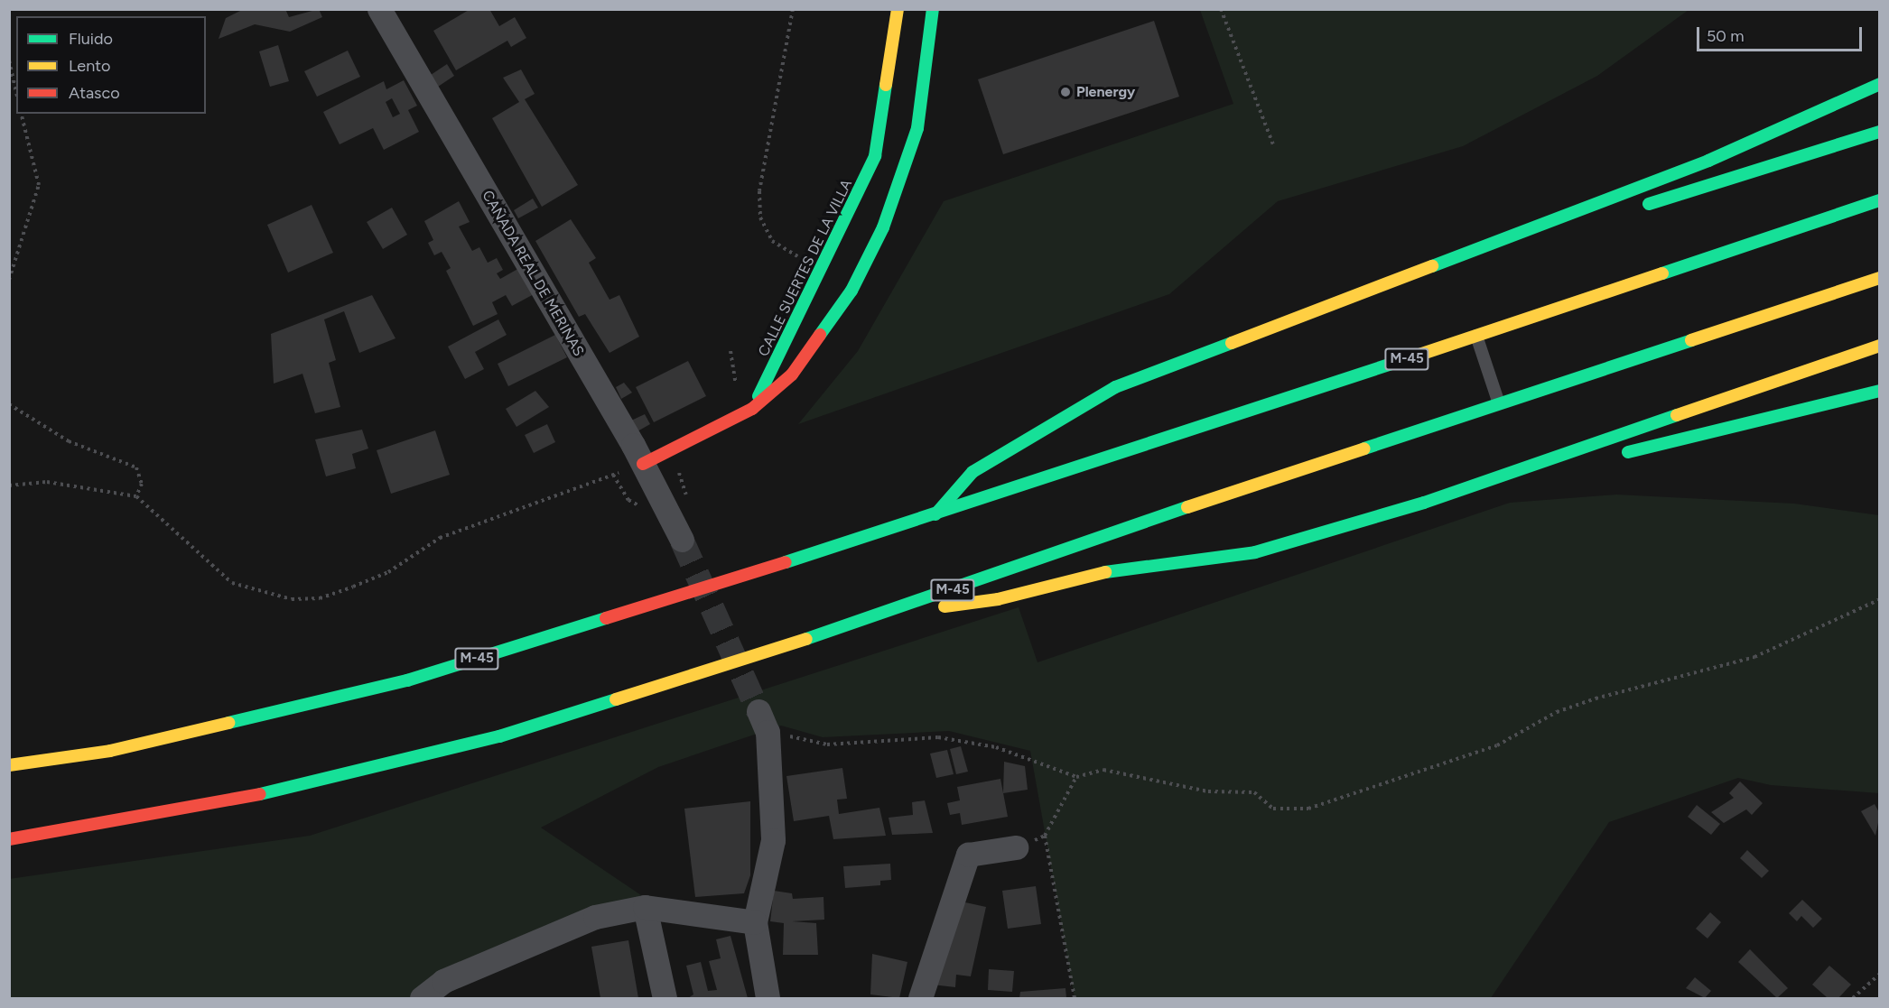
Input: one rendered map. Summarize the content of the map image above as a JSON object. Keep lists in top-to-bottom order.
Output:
{
  "streets": {
    "main road": ["CALLE SUERTES DE LA VILLA", "M-45"],
    "street": ["CAÑADA REAL DE MERINAS"]
  },
  "places": ["Plenergy"],
  "legend": ["Fluido", "Lento", "Atasco"],
  "scale_bar": "50 m"
}
